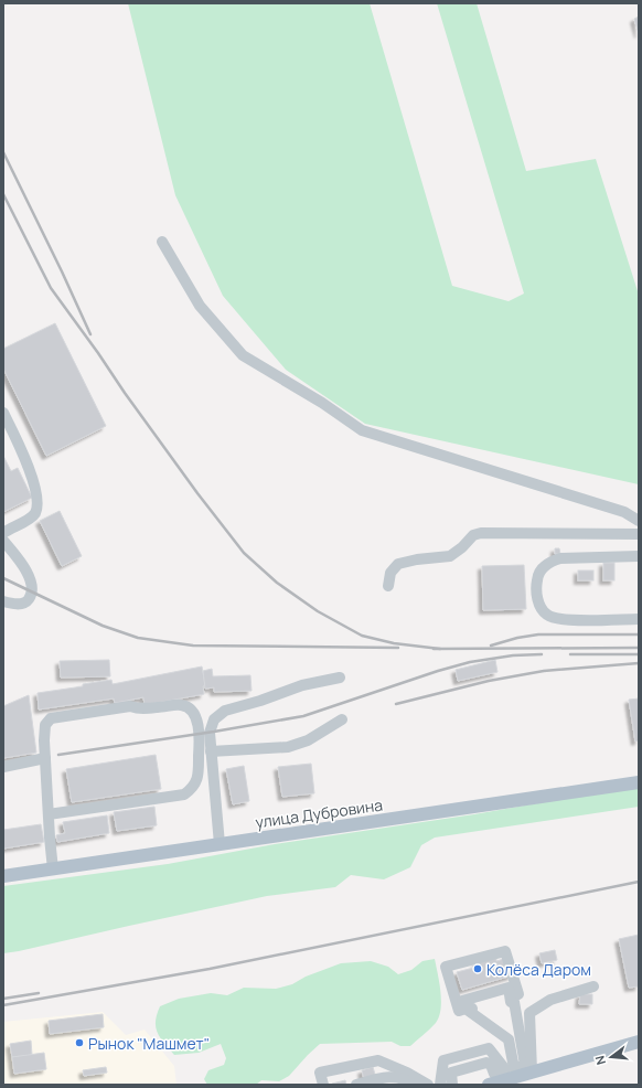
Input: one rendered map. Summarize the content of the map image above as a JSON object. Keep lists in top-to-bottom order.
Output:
{
  "streets": {
    "main road": ["улица Дубровина"]
  },
  "places": ["Колёса Даром", "Рынок \"Машмет\""],
  "north": "left"
}
